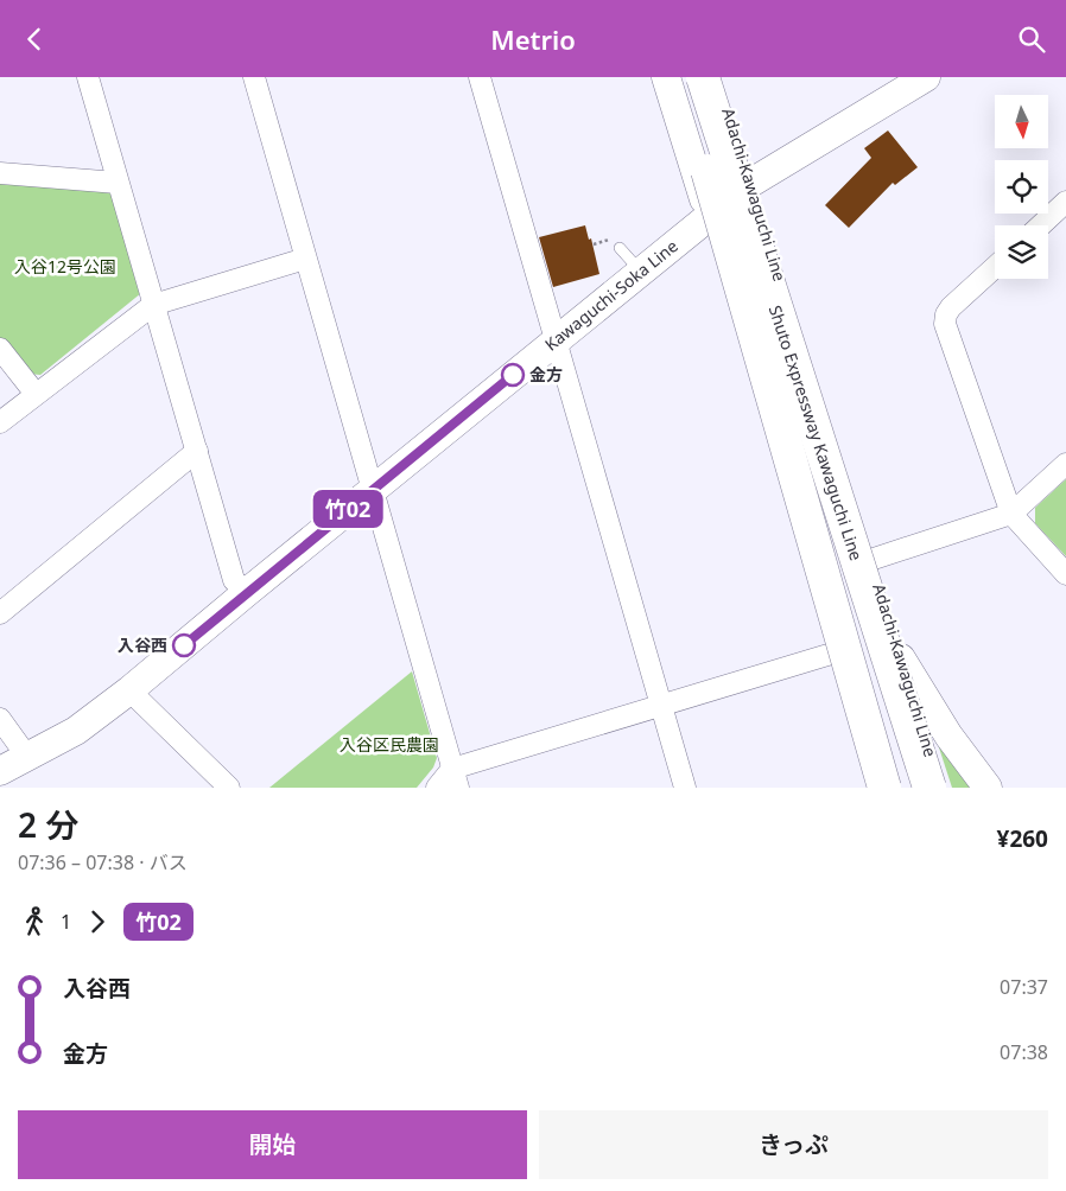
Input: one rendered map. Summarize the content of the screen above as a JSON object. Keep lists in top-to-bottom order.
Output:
{
  "streets": {
    "highway": ["Shuto Expressway Kawaguchi Line"],
    "main road": ["Adachi-Kawaguchi Line", "Kawaguchi-Soka Line"]
  },
  "crossings": [
    ["Adachi-Kawaguchi Line", "Kawaguchi-Soka Line"]
  ],
  "parks": ["入谷12号公園", "入谷区民農園"],
  "places": ["金方", "入谷西"],
  "lines": ["bus line 竹02"],
  "north": "bottom",
  "page": {
    "header": "Metrio",
    "on_map": "竹02",
    "heading": ["2 分", "07:36 – 07:38 · バス", "¥260"],
    "legs": ["1", "竹02"],
    "list": [
      {
        "name": "入谷西",
        "value": "07:37"
      },
      {
        "name": "金方",
        "value": "07:38"
      }
    ],
    "buttons": ["開始", "きっぷ"]
  }
}
